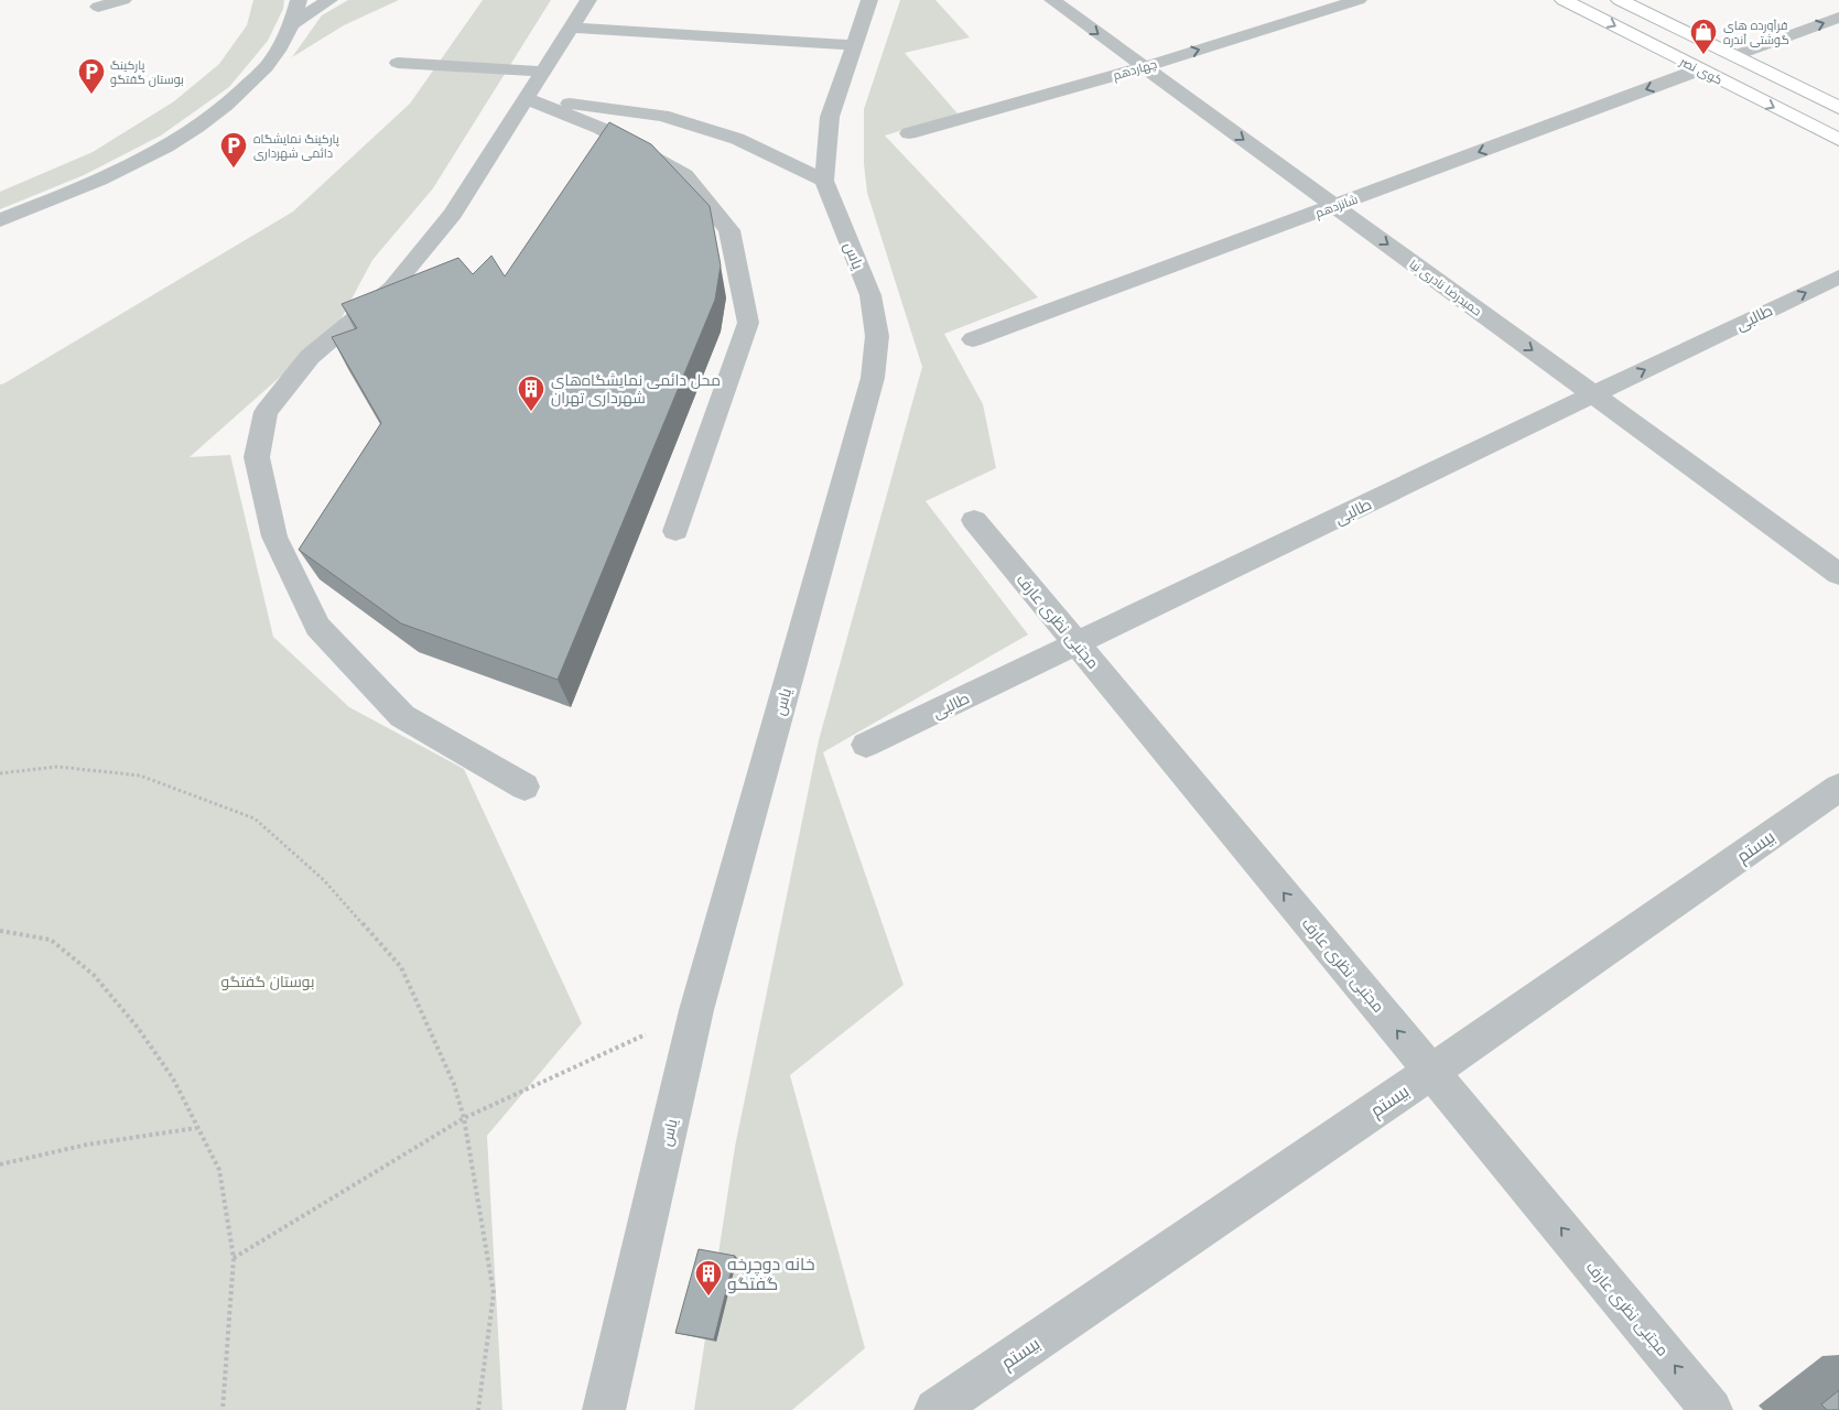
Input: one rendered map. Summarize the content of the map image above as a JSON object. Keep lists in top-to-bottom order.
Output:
{
  "streets": {
    "main road": ["کوی نصر"],
    "street": [
      "چهاردهم",
      "شانزدهم",
      "یاس",
      "حمیدرضا نادری نیا",
      "طالبی",
      "مجتبی نظری عارف",
      "بیستم"
    ]
  },
  "crossings": [
    ["چهاردهم", "حمیدرضا نادری نیا"],
    ["کوی نصر", "شانزدهم"],
    ["شانزدهم", "حمیدرضا نادری نیا"],
    ["حمیدرضا نادری نیا", "طالبی"],
    ["طالبی", "مجتبی نظری عارف"],
    ["مجتبی نظری عارف", "بیستم"]
  ],
  "one_way": [
    "چهاردهم",
    "شانزدهم",
    "حمیدرضا نادری نیا",
    "مجتبی نظری عارف"
  ],
  "parks": ["بوستان گفتگو"],
  "places": {
    "shop": ["فرآورده های گوشتی آندره"],
    "parking": ["پارکینگ بوستان گفتگو", "پارکینگ نمایشگاه دائمی شهرداری"],
    "building": ["محل دائمی نمایشگاه‌های شهرداری تهران", "خانه دوچرخه گفتگو"]
  }
}
